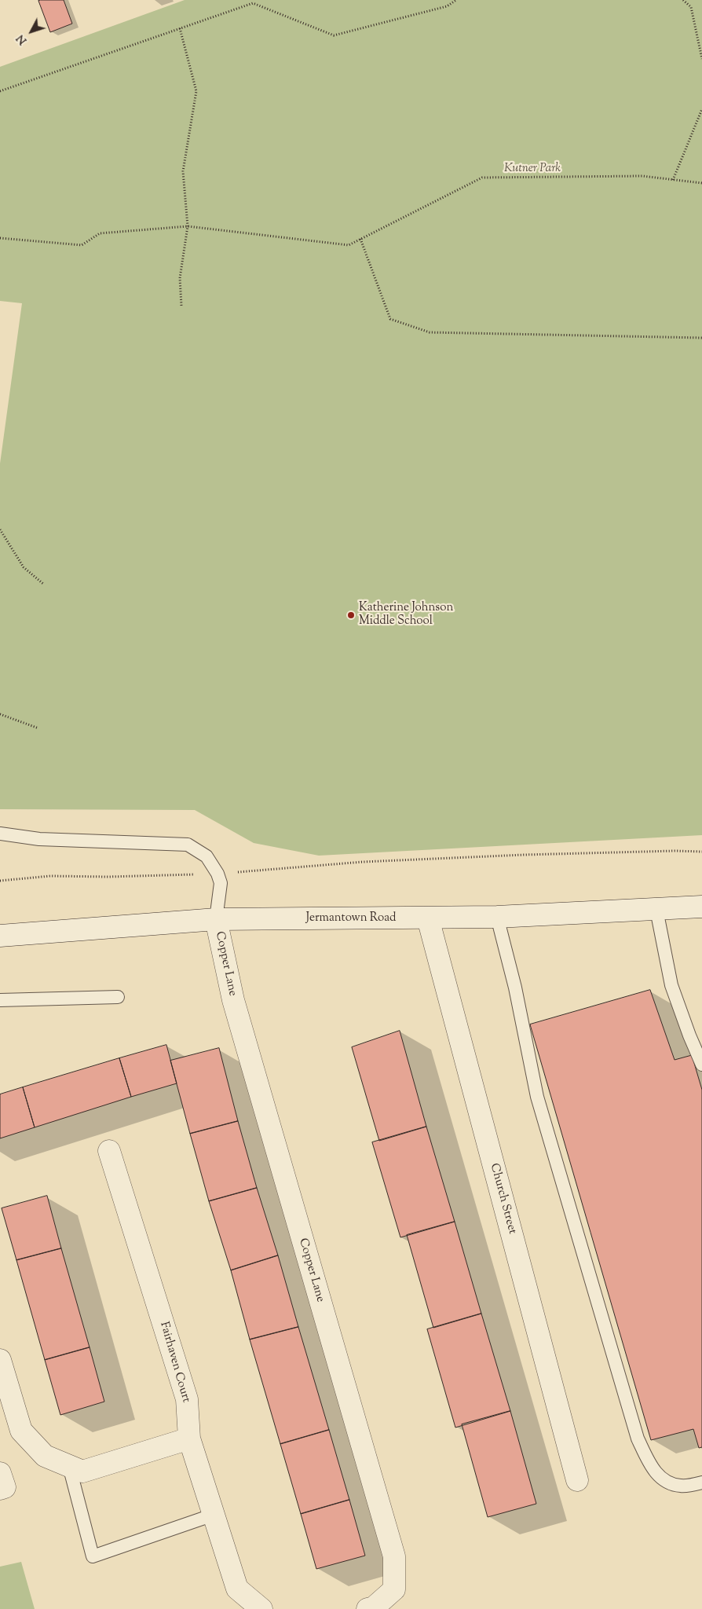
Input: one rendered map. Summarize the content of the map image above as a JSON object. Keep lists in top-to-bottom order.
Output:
{
  "streets": {
    "street": [
      "Jermantown Road",
      "Copper Lane",
      "Church Street",
      "Fairhaven Court"
    ]
  },
  "crossings": [
    ["Jermantown Road", "Copper Lane"],
    ["Jermantown Road", "Church Street"]
  ],
  "parks": ["Kutner Park"],
  "places": ["Katherine Johnson Middle School"],
  "north": "bottom left"
}
